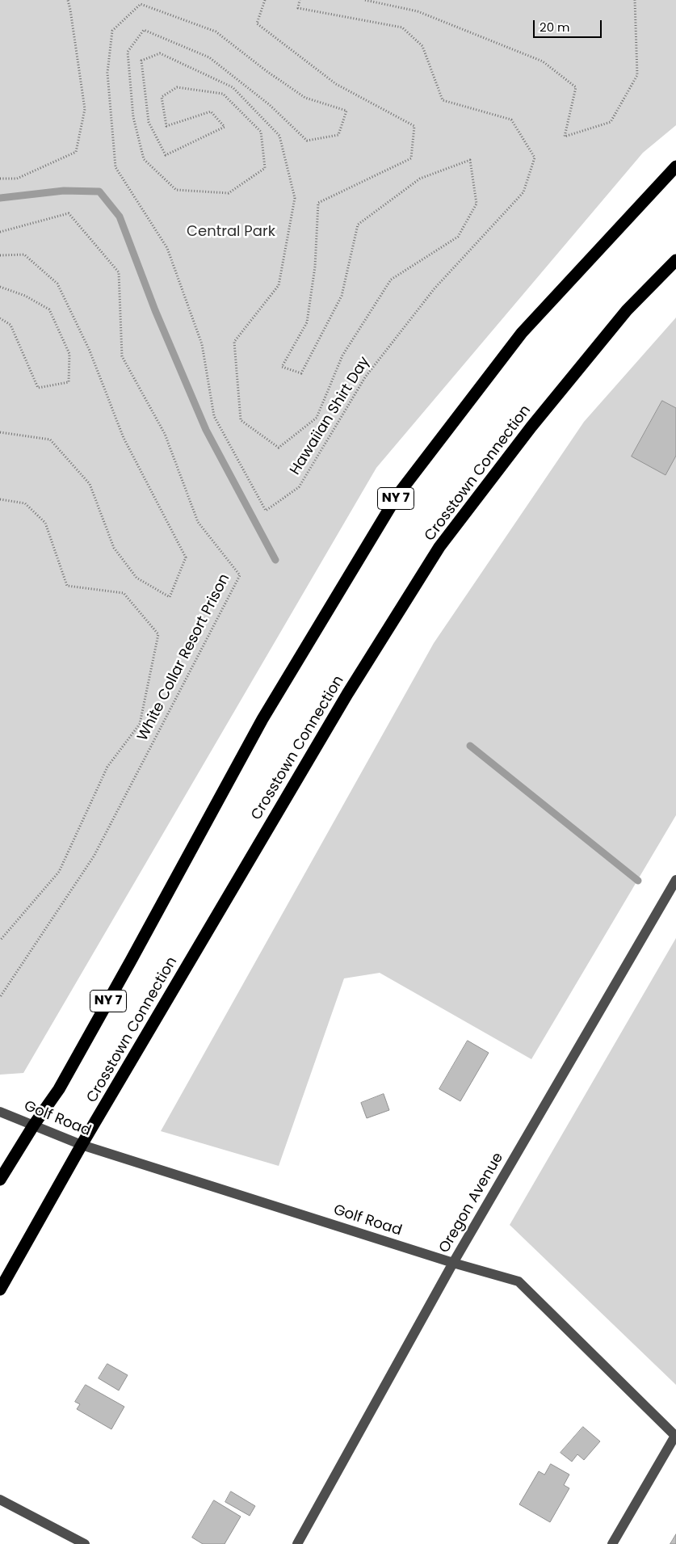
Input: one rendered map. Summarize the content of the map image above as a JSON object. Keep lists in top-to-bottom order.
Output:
{
  "streets": {
    "highway": ["Crosstown Connection", "NY 7"],
    "street": ["Golf Road", "Oregon Avenue"],
    "path": ["Hawaiian Shirt Day", "White Collar Resort Prison"]
  },
  "crossings": [
    ["Crosstown Connection", "Golf Road"],
    ["NY 7", "Golf Road"],
    ["Golf Road", "Oregon Avenue"]
  ],
  "parks": ["Central Park"],
  "scale_bar": "20 m"
}
